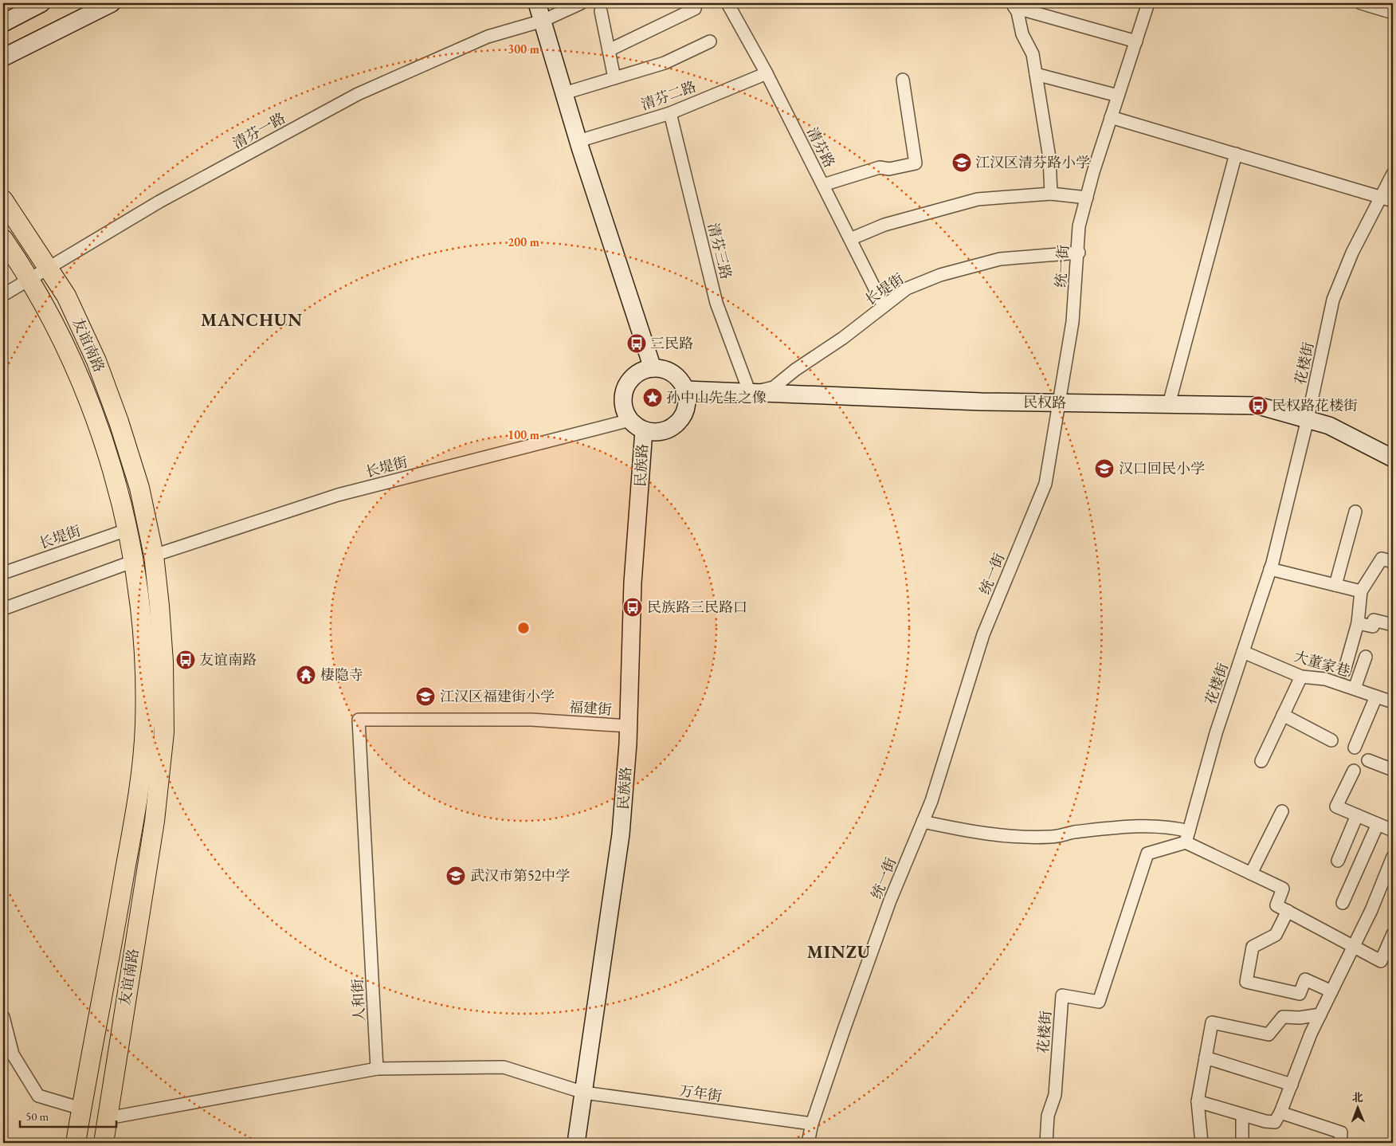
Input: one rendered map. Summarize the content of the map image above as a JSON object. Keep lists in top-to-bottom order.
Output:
{
  "streets": {
    "main road": ["友谊南路"],
    "street": [
      "清芬二路",
      "清芬一路",
      "清芬路",
      "清芬三路",
      "统一街",
      "长堤街",
      "花楼街",
      "民权路",
      "民族路",
      "大董家巷",
      "福建街",
      "人和街",
      "万年街"
    ]
  },
  "crossings": [
    ["清芬二路", "清芬路"],
    ["清芬二路", "清芬三路"],
    ["清芬一路", "友谊南路"],
    ["清芬路", "长堤街"],
    ["清芬三路", "长堤街"],
    ["清芬三路", "民权路"],
    ["统一街", "长堤街"],
    ["统一街", "民权路"],
    ["统一街", "万年街"],
    ["长堤街", "友谊南路"],
    ["长堤街", "民权路"],
    ["长堤街", "民族路"],
    ["花楼街", "民权路"],
    ["花楼街", "大董家巷"],
    ["民权路", "民族路"],
    ["民族路", "福建街"],
    ["民族路", "万年街"],
    ["福建街", "人和街"]
  ],
  "districts": ["MANCHUN", "MINZU"],
  "places": {
    "school or university": [
      "江汉区清芬路小学",
      "汉口回民小学",
      "江汉区福建街小学",
      "武汉市第52中学"
    ],
    "bus stop": [
      "三民路",
      "民权路花楼街",
      "民族路三民路口",
      "友谊南路"
    ],
    "place": ["孙中山先生之像"],
    "temple": ["棲隐寺"]
  },
  "scale_bar": "50 m",
  "north": "top",
  "rings": ["300 m", "200 m", "100 m"]
}
